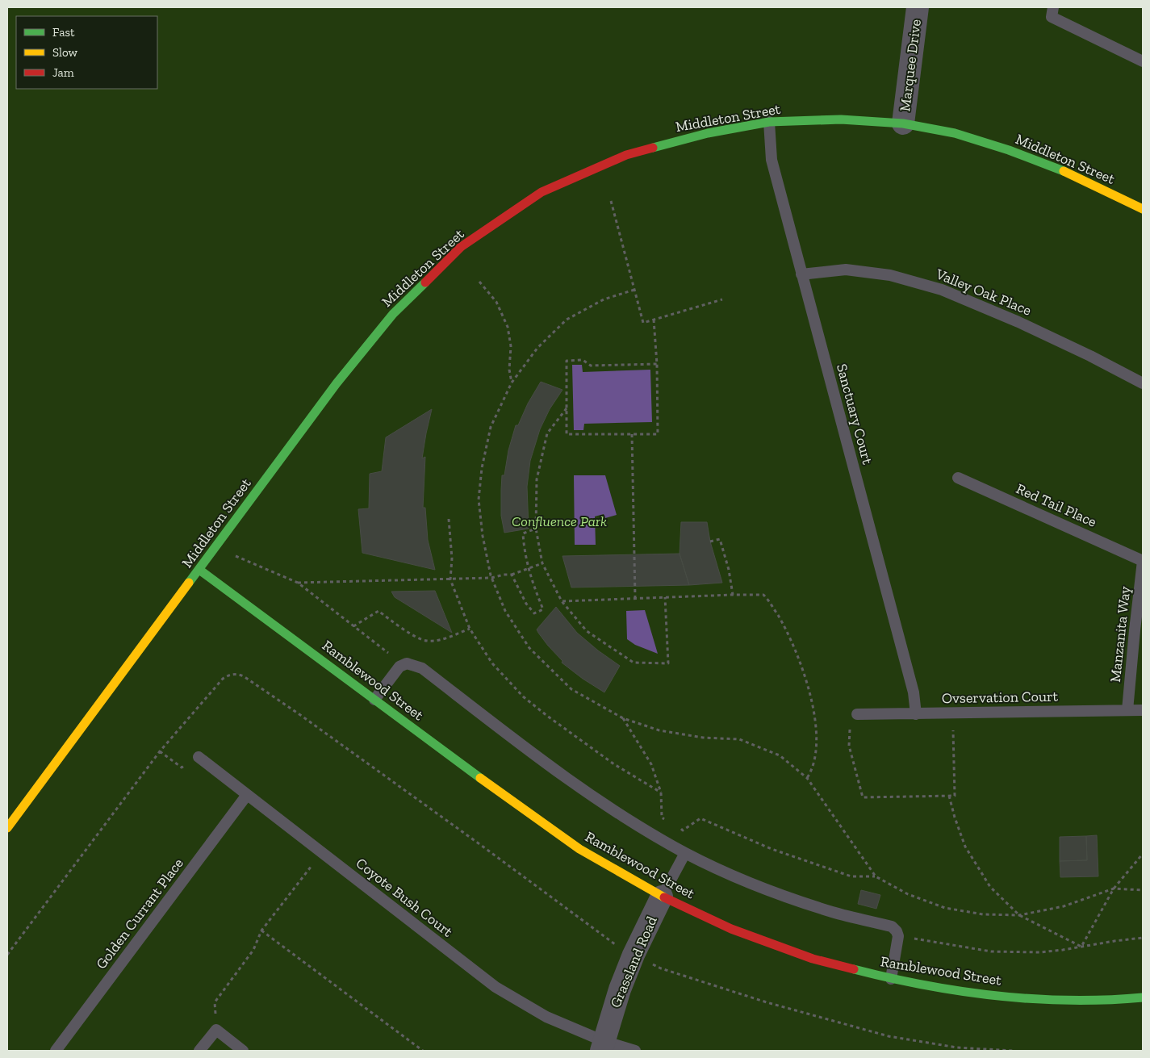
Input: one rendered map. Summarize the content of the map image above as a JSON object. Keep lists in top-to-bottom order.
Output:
{
  "streets": {
    "street": [
      "Marquee Drive",
      "Middleton Street",
      "Ramblewood Street",
      "Grassland Road"
    ],
    "lane": [
      "Valley Oak Place",
      "Sanctuary Court",
      "Red Tail Place",
      "Manzanita Way",
      "Ovservation Court",
      "Coyote Bush Court",
      "Golden Currant Place"
    ]
  },
  "crossings": [
    ["Marquee Drive", "Middleton Street"],
    ["Middleton Street", "Sanctuary Court"],
    ["Middleton Street", "Ramblewood Street"],
    ["Valley Oak Place", "Sanctuary Court"],
    ["Sanctuary Court", "Ovservation Court"],
    ["Red Tail Place", "Manzanita Way"],
    ["Manzanita Way", "Ovservation Court"],
    ["Ramblewood Street", "Grassland Road"],
    ["Coyote Bush Court", "Golden Currant Place"],
    ["Coyote Bush Court", "Grassland Road"]
  ],
  "parks": ["Confluence Park"],
  "legend": ["Fast", "Slow", "Jam"]
}
